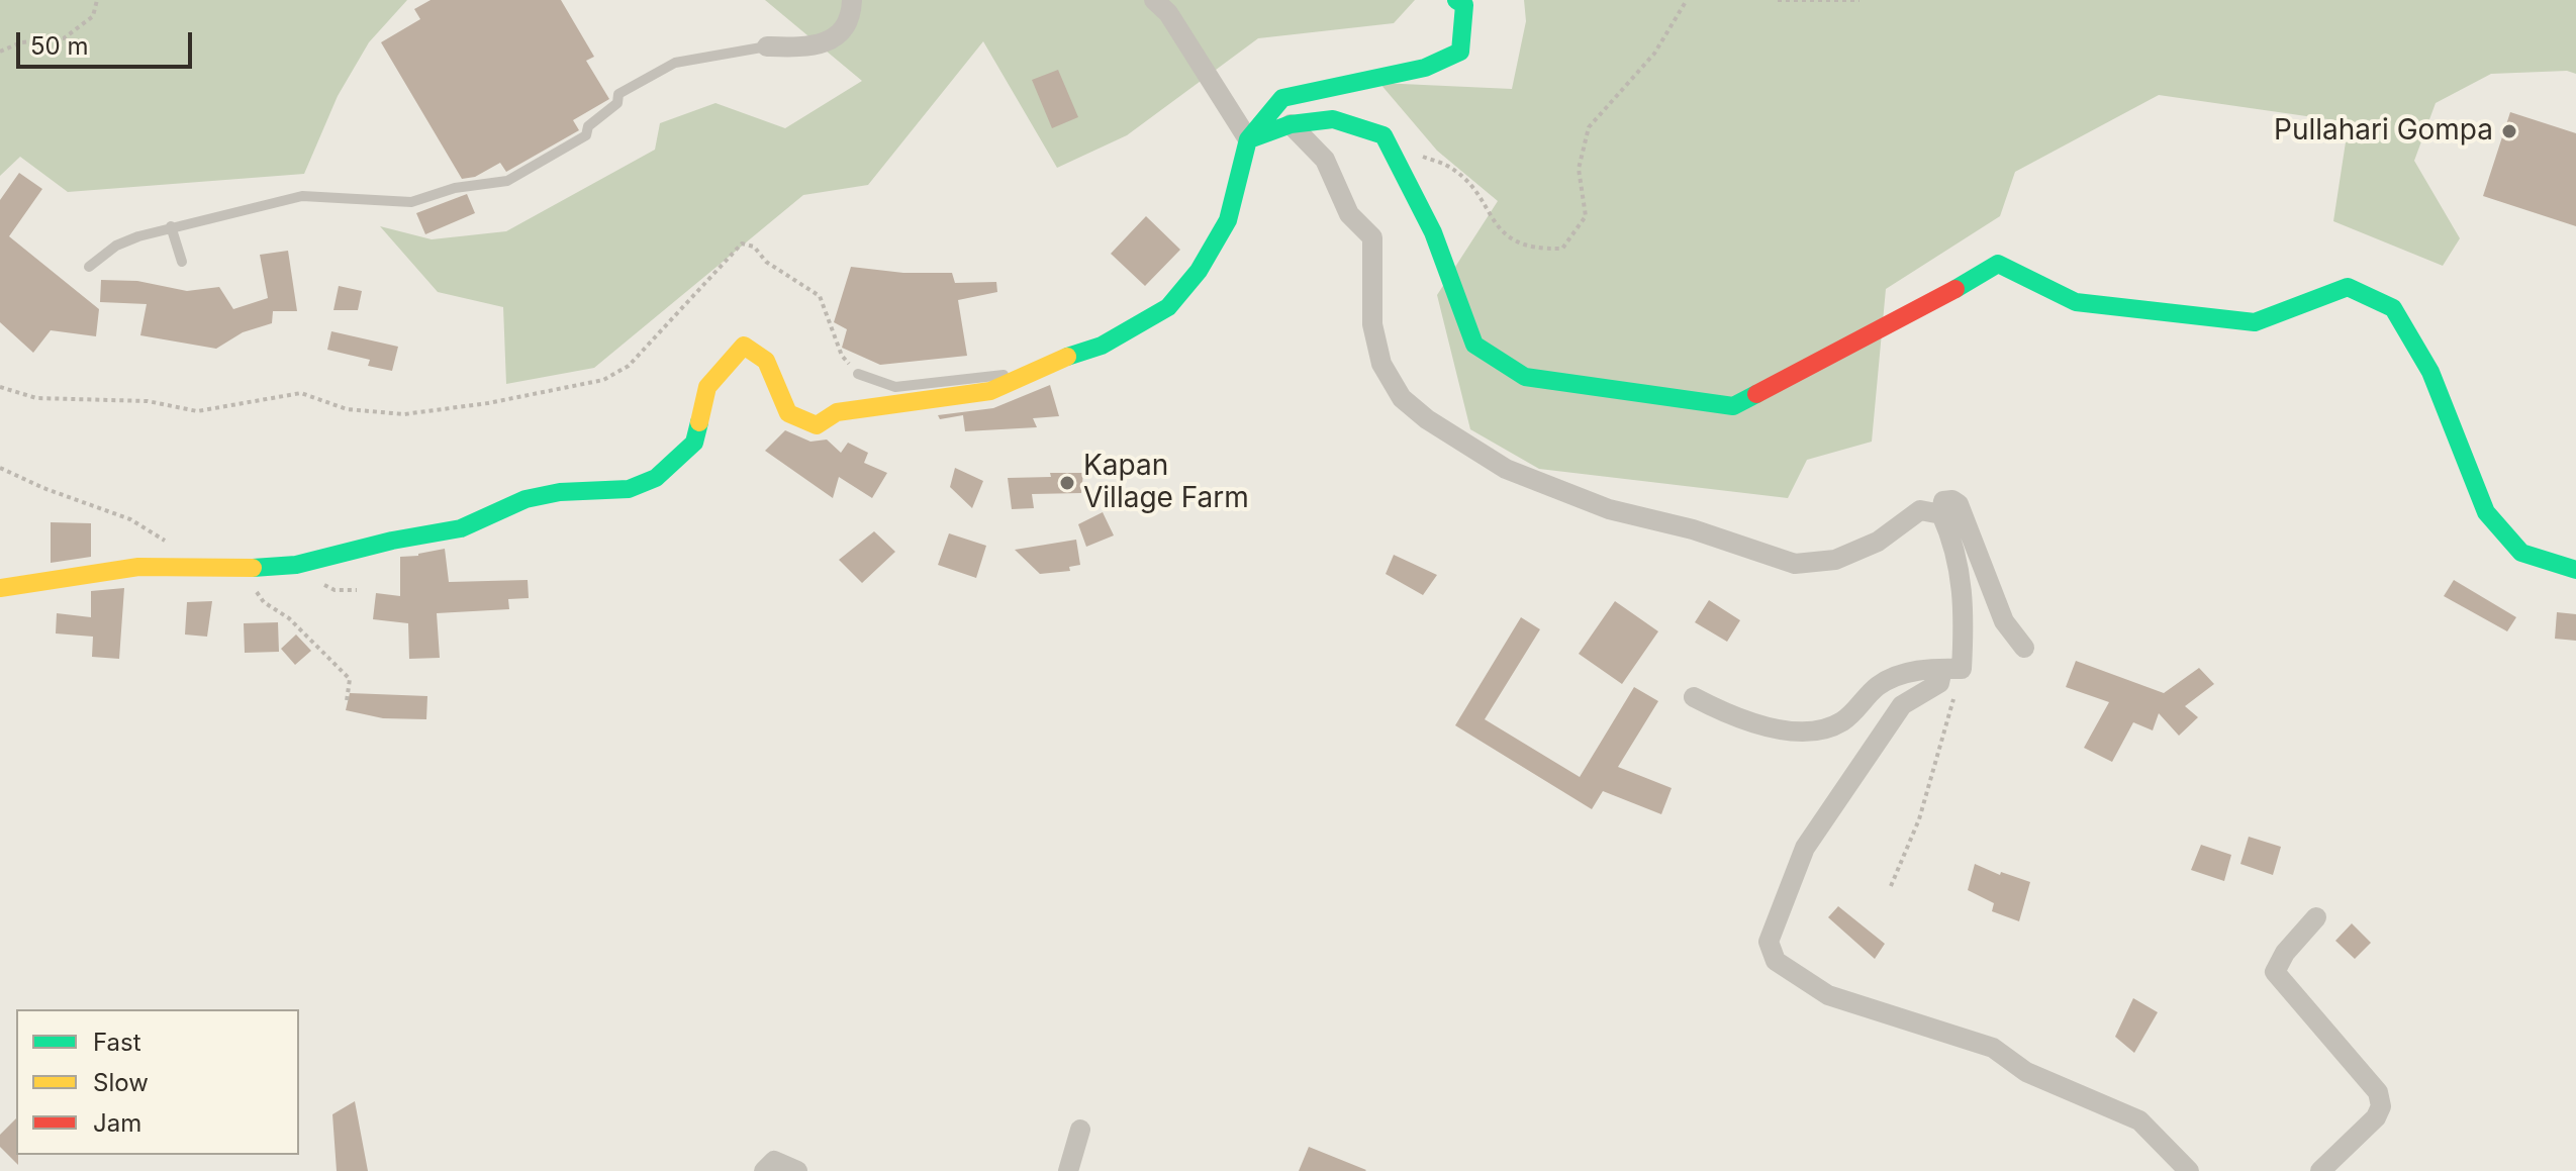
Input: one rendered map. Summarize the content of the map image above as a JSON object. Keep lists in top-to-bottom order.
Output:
{
  "places": ["Pullahari Gompa", "Kapan Village Farm"],
  "legend": ["Fast", "Slow", "Jam"],
  "scale_bar": "50 m"
}
